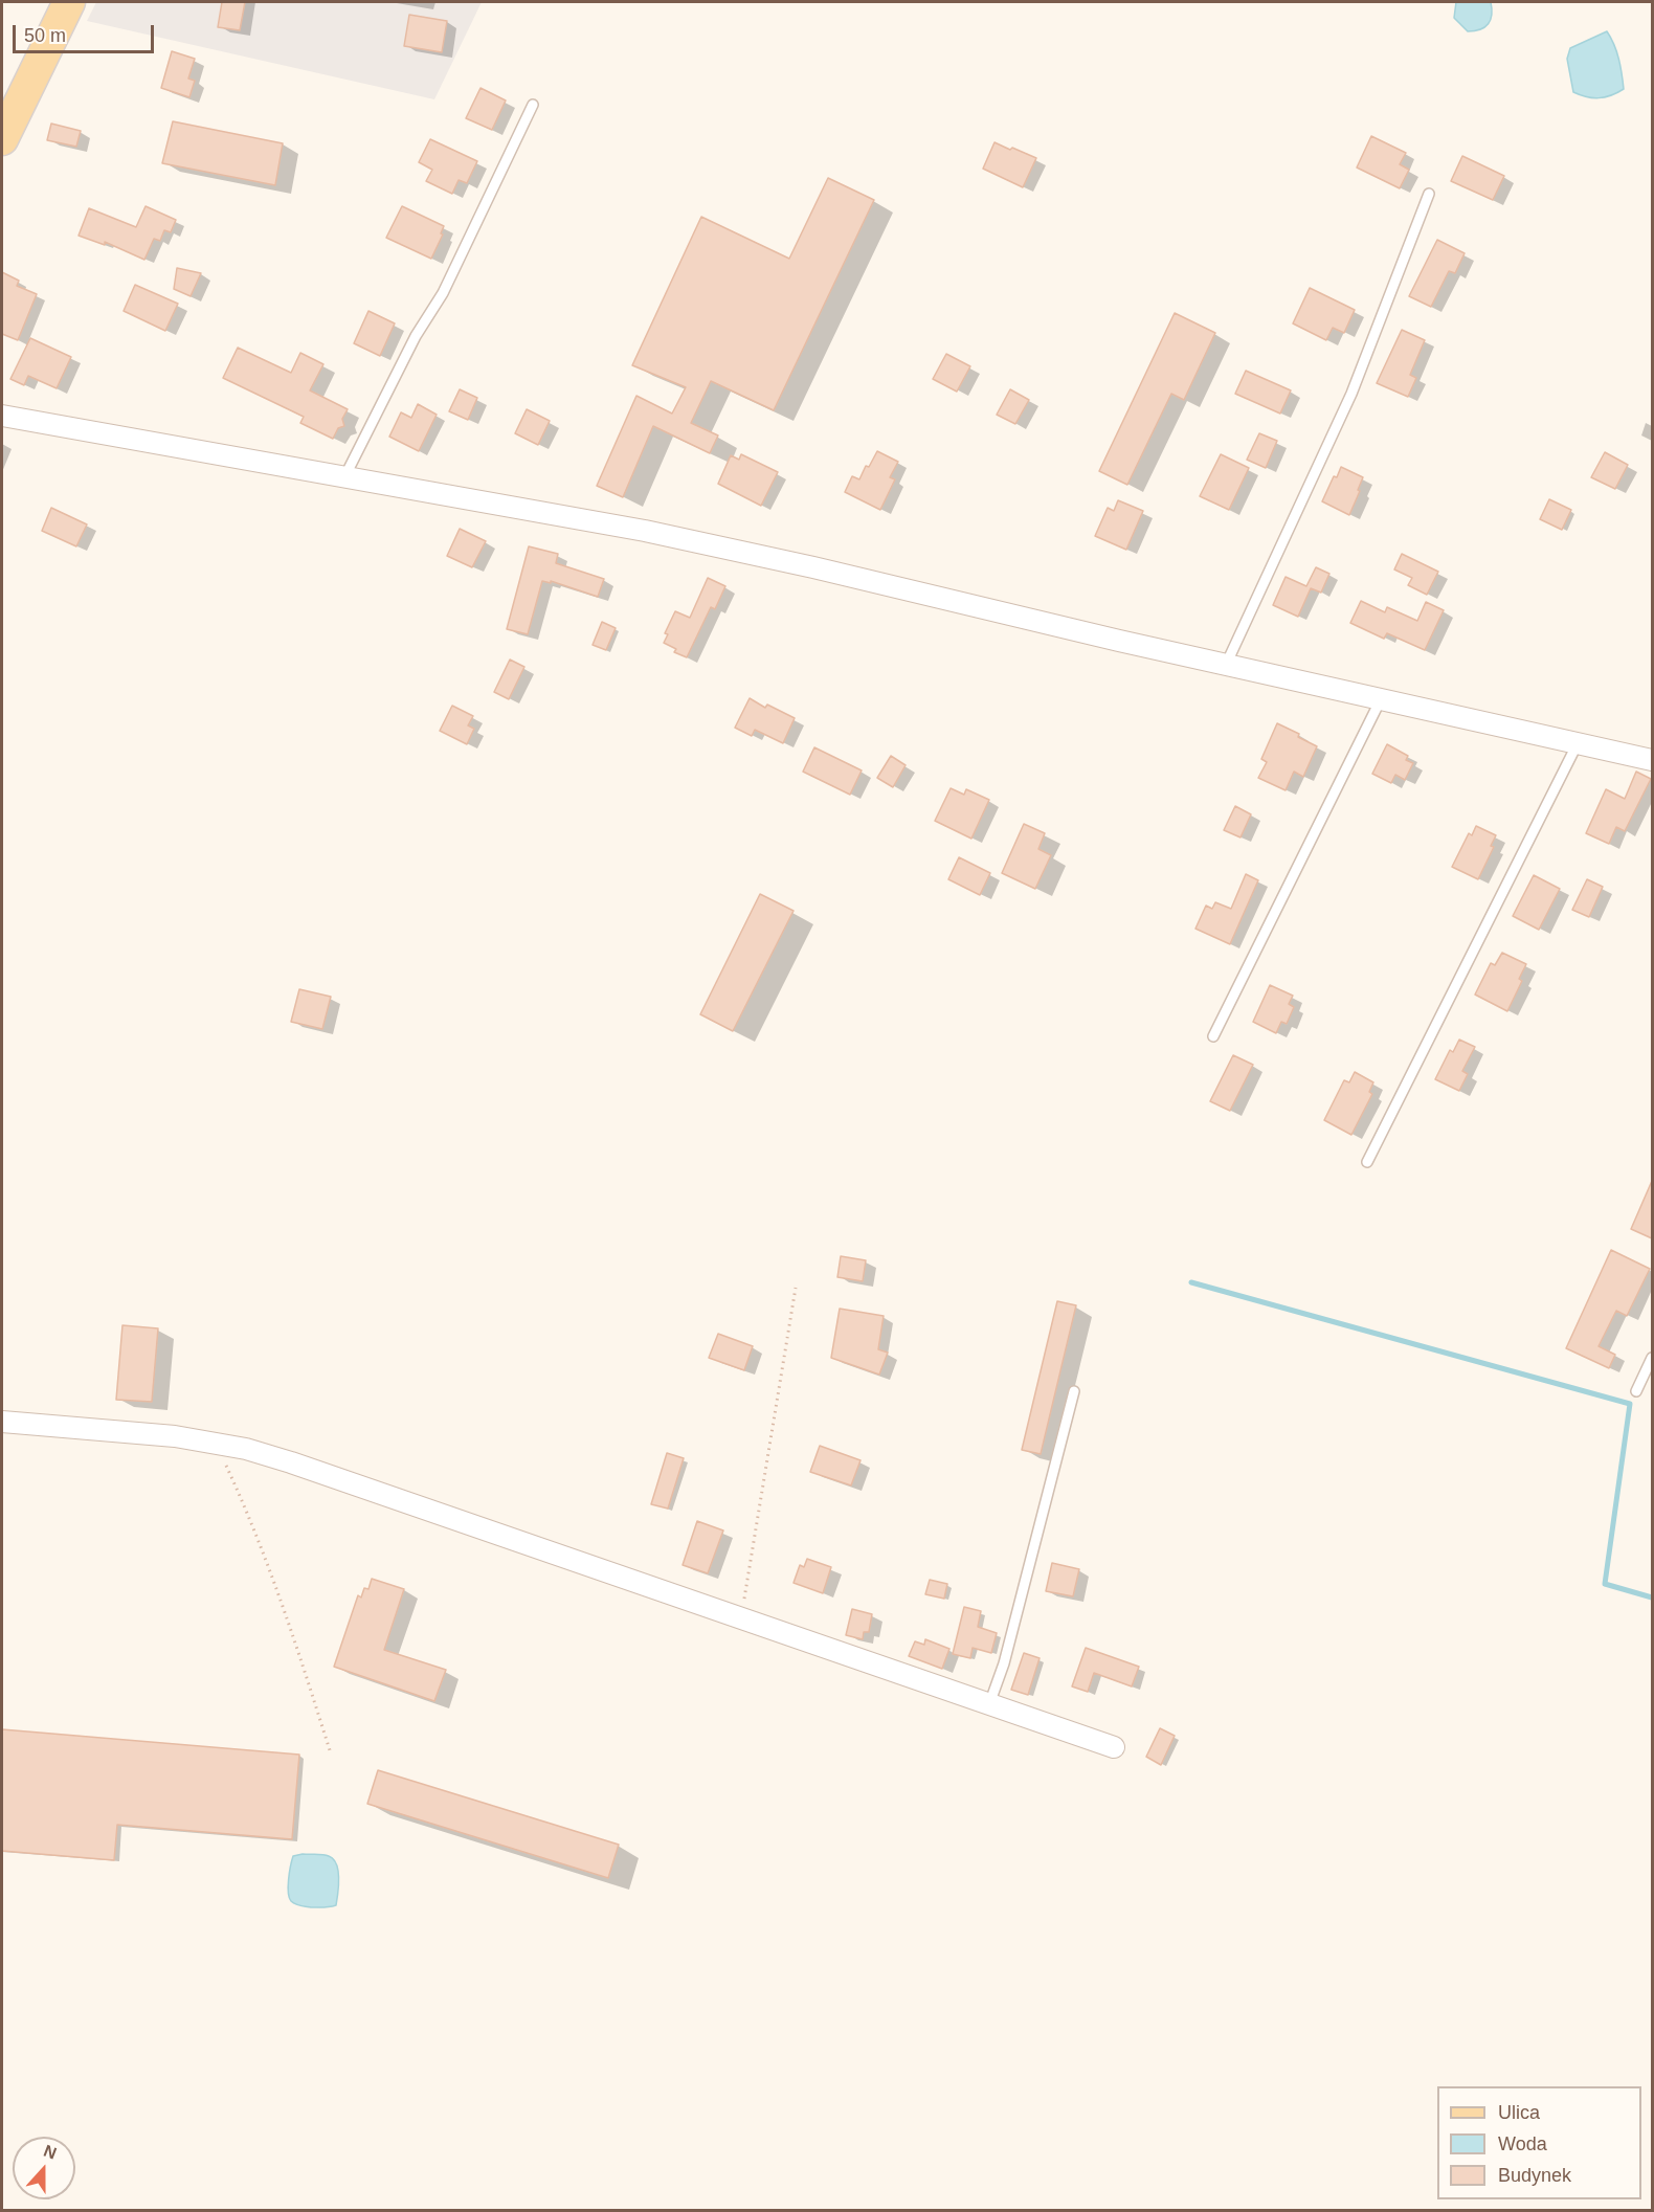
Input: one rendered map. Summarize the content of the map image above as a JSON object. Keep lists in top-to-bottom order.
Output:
{
  "legend": ["Ulica", "Woda", "Budynek"],
  "scale_bar": "50 m",
  "north": "top"
}
